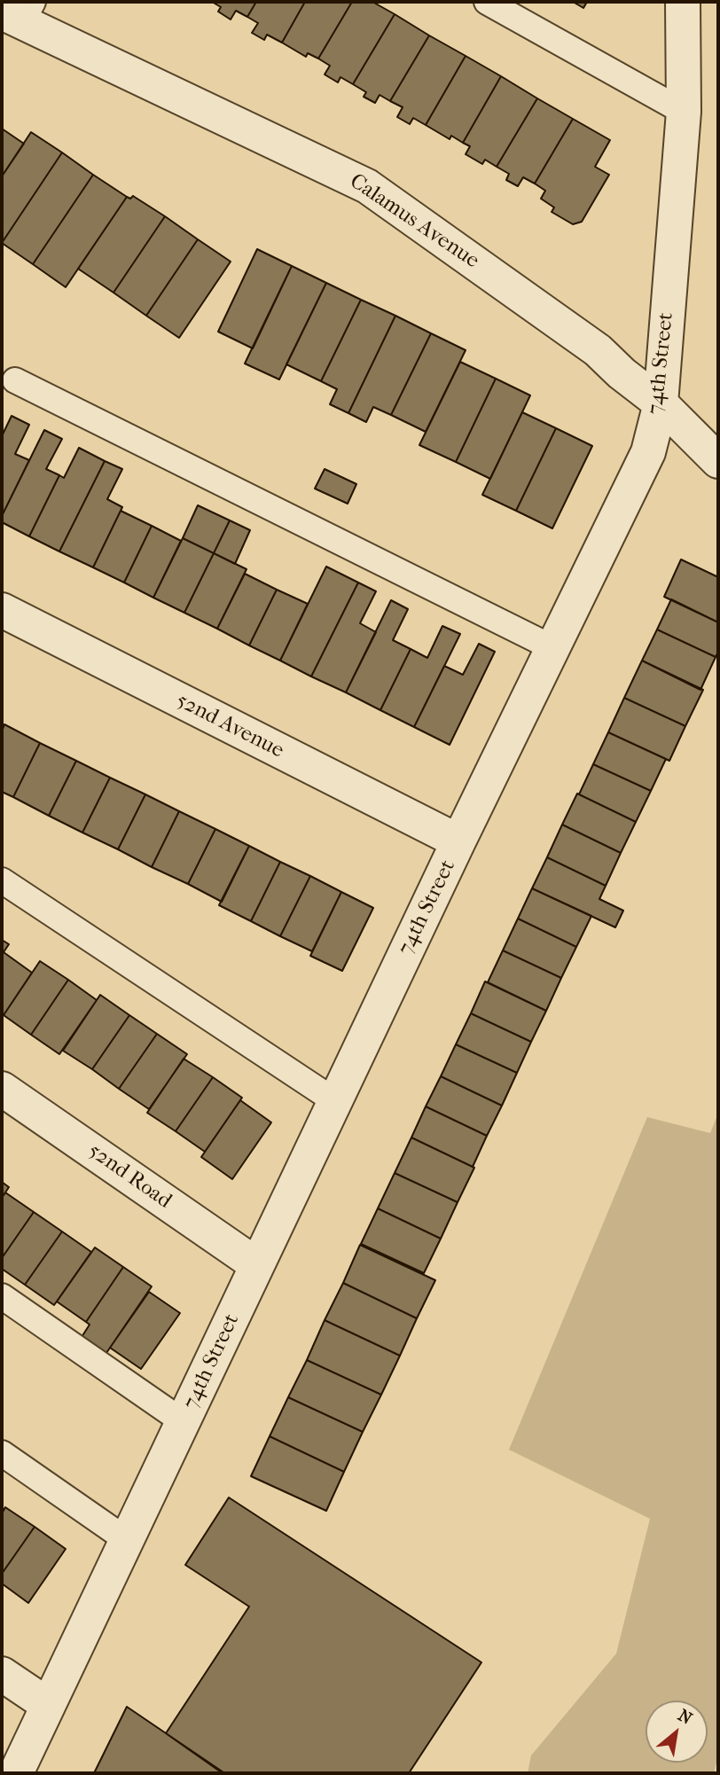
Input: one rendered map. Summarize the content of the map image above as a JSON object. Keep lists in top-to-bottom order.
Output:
{
  "streets": {
    "street": [
      "Calamus Avenue",
      "74th Street",
      "52nd Avenue",
      "52nd Road"
    ]
  },
  "crossings": [
    ["Calamus Avenue", "74th Street"],
    ["74th Street", "52nd Avenue"],
    ["74th Street", "52nd Road"]
  ],
  "north": "top right"
}
